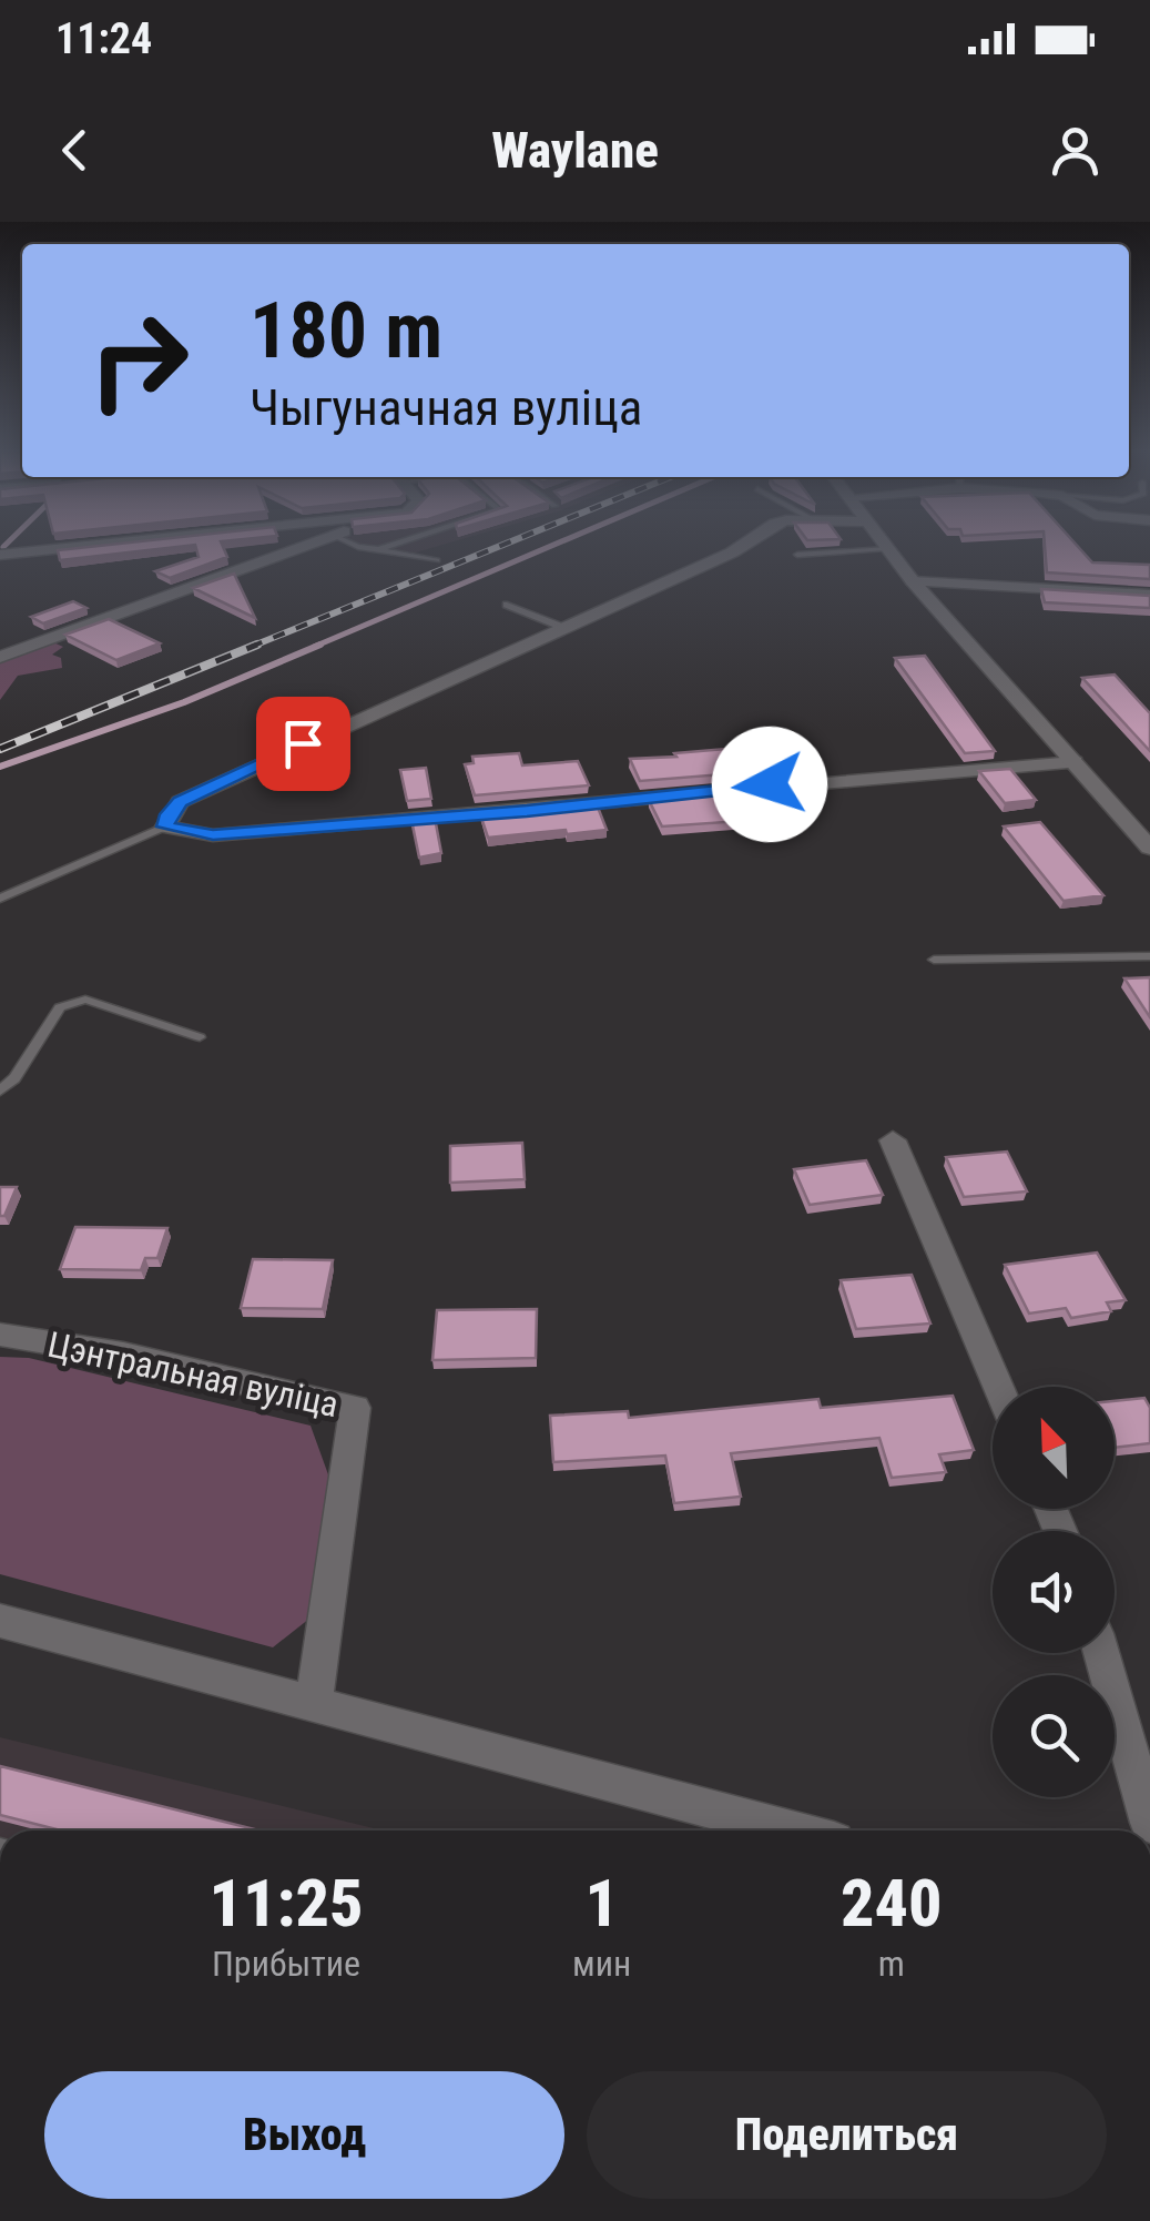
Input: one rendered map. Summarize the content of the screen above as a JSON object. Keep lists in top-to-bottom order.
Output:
{
  "streets": {
    "street": ["Цэнтральная вуліца"]
  },
  "north": "top left",
  "page": {
    "status": "11:24",
    "header": "Waylane",
    "turn": ["180 m", "Чыгуначная вуліца"],
    "eta": [
      "11:25",
      "Прибытие",
      "1",
      "мин",
      "240",
      "m"
    ],
    "buttons": ["Выход", "Поделиться"]
  }
}
